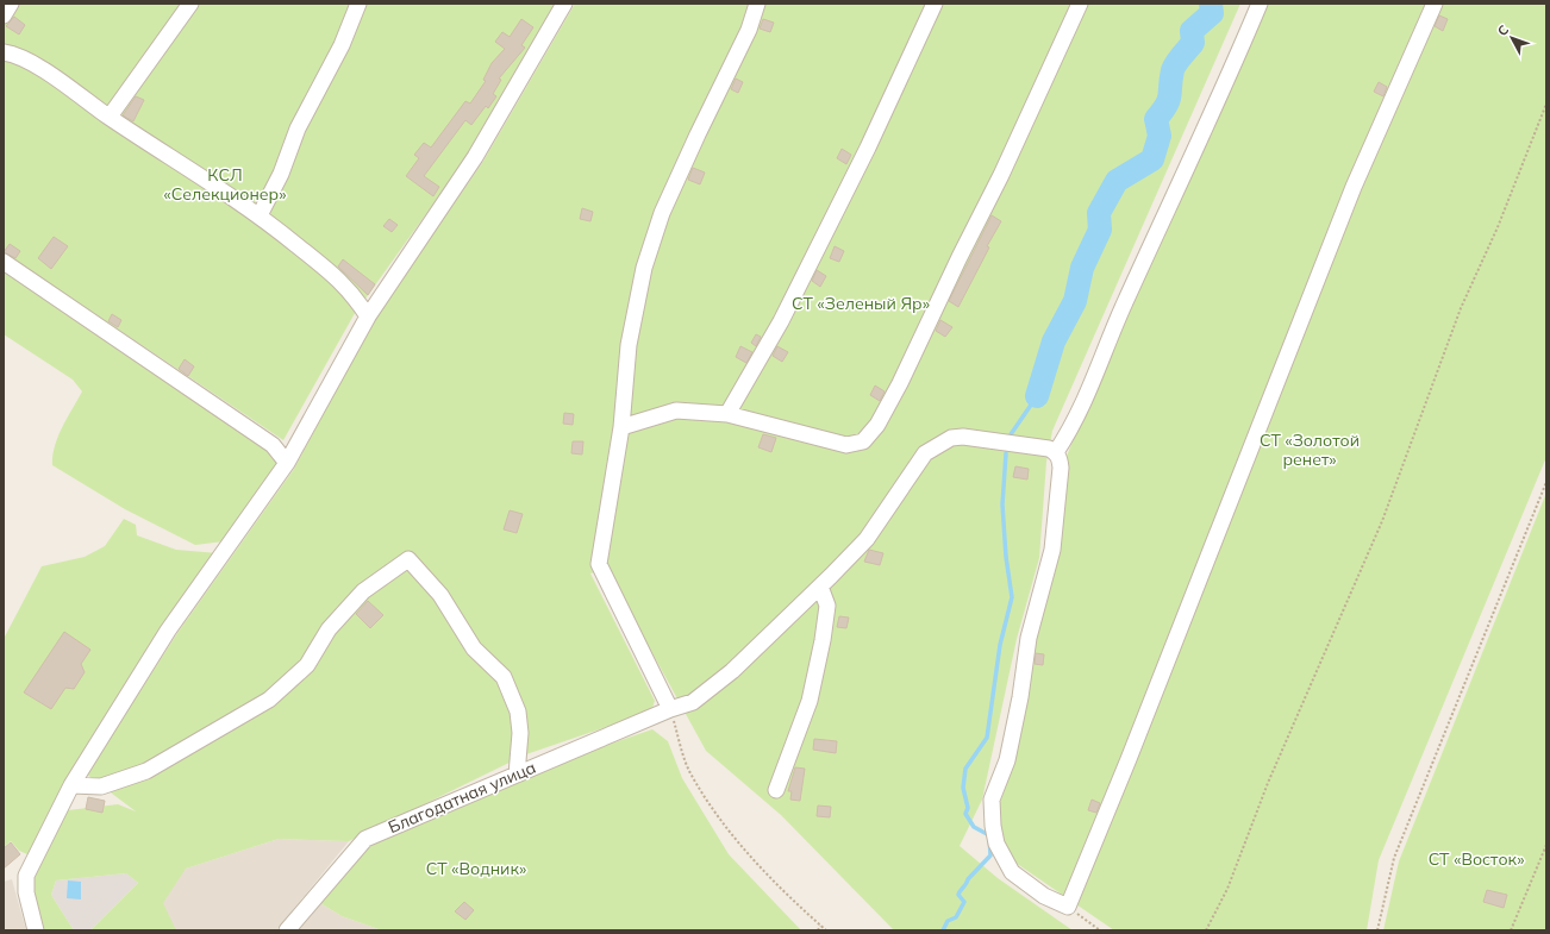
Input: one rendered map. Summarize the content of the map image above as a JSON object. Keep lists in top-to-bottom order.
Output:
{
  "streets": {
    "street": ["Благодатная улица"]
  },
  "parks": [
    "КСЛ «Селекционер»",
    "СТ «Зеленый Яр»",
    "СТ «Золотой ренет»",
    "СТ «Восток»",
    "СТ «Водник»"
  ],
  "north": "top left"
}
